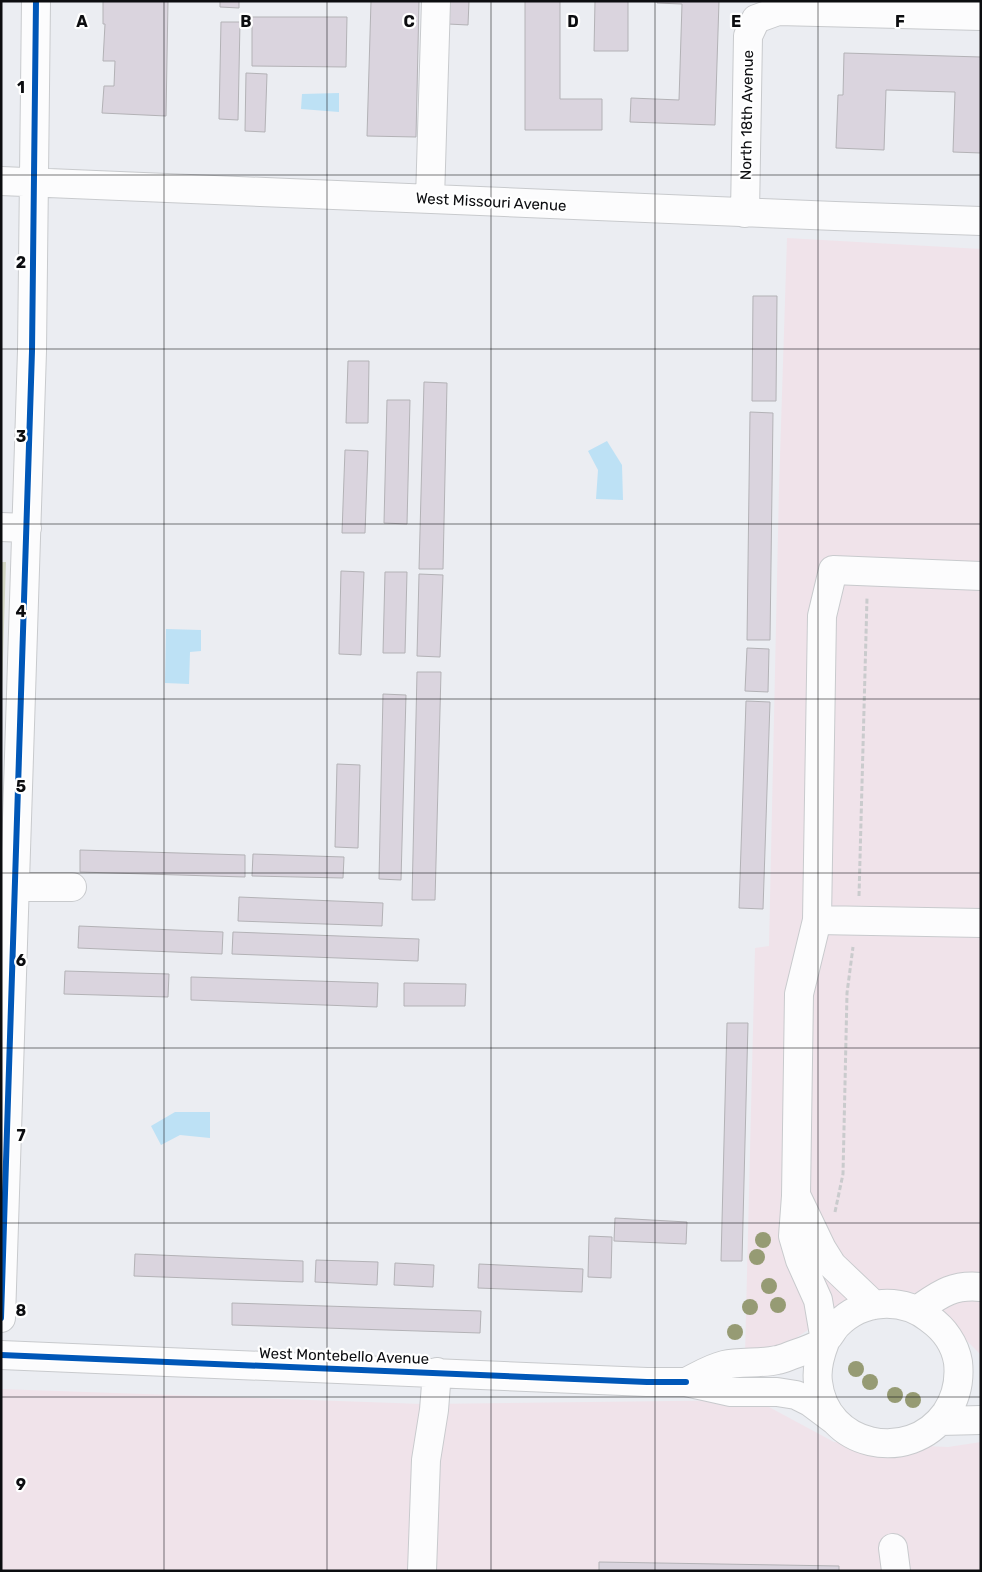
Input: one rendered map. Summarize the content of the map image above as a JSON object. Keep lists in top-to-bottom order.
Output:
{
  "streets": {
    "street": ["North 18th Avenue", "West Missouri Avenue", "West Montebello Avenue"]
  },
  "crossings": [
    ["North 18th Avenue", "West Missouri Avenue"]
  ],
  "grid": {
    "columns": [
      "A",
      "B",
      "C",
      "D",
      "E",
      "F"
    ],
    "rows": [
      "1",
      "2",
      "3",
      "4",
      "5",
      "6",
      "7",
      "8",
      "9"
    ]
  }
}
